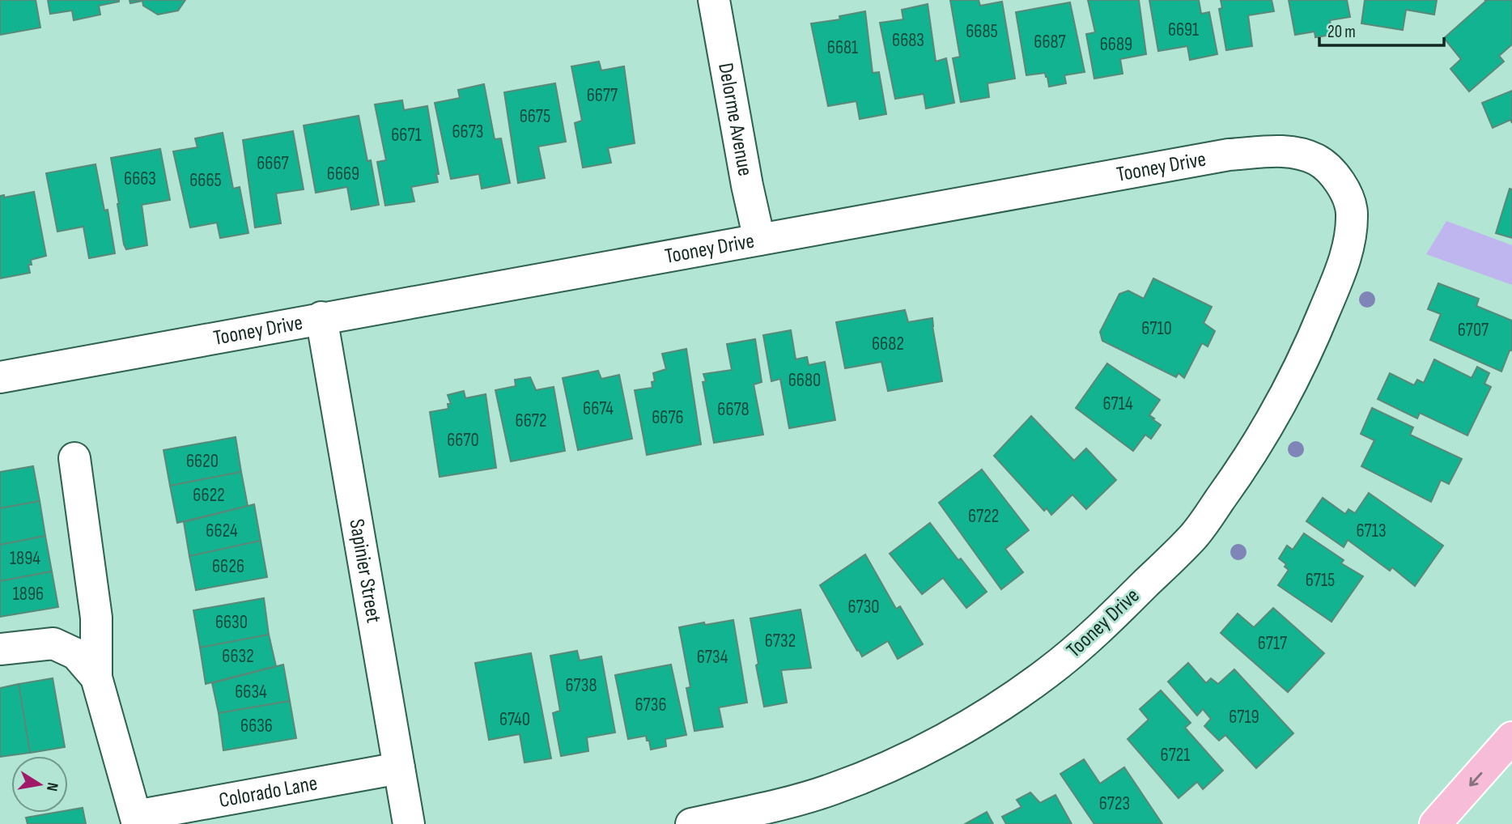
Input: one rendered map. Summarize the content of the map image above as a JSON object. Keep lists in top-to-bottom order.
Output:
{
  "streets": {
    "street": [
      "Delorme Avenue",
      "Tooney Drive",
      "Sapinier Street",
      "Colorado Lane"
    ]
  },
  "crossings": [
    ["Delorme Avenue", "Tooney Drive"],
    ["Tooney Drive", "Sapinier Street"],
    ["Sapinier Street", "Colorado Lane"]
  ],
  "house_numbers": [
    "6691",
    "6685",
    "6683",
    "6687",
    "6689",
    "6681",
    "6677",
    "6675",
    "6673",
    "6671",
    "6667",
    "6669",
    "6663",
    "6665",
    "6710",
    "6707",
    "6682",
    "6680",
    "6714",
    "6674",
    "6678",
    "6676",
    "6672",
    "6670",
    "6620",
    "6622",
    "6722",
    "6624",
    "6713",
    "1894",
    "6626",
    "6715",
    "1896",
    "6730",
    "6630",
    "6732",
    "6717",
    "6632",
    "6734",
    "6738",
    "6634",
    "6736",
    "6719",
    "6740",
    "6636",
    "6721",
    "6723"
  ],
  "scale_bar": "20 m",
  "north": "right"
}
